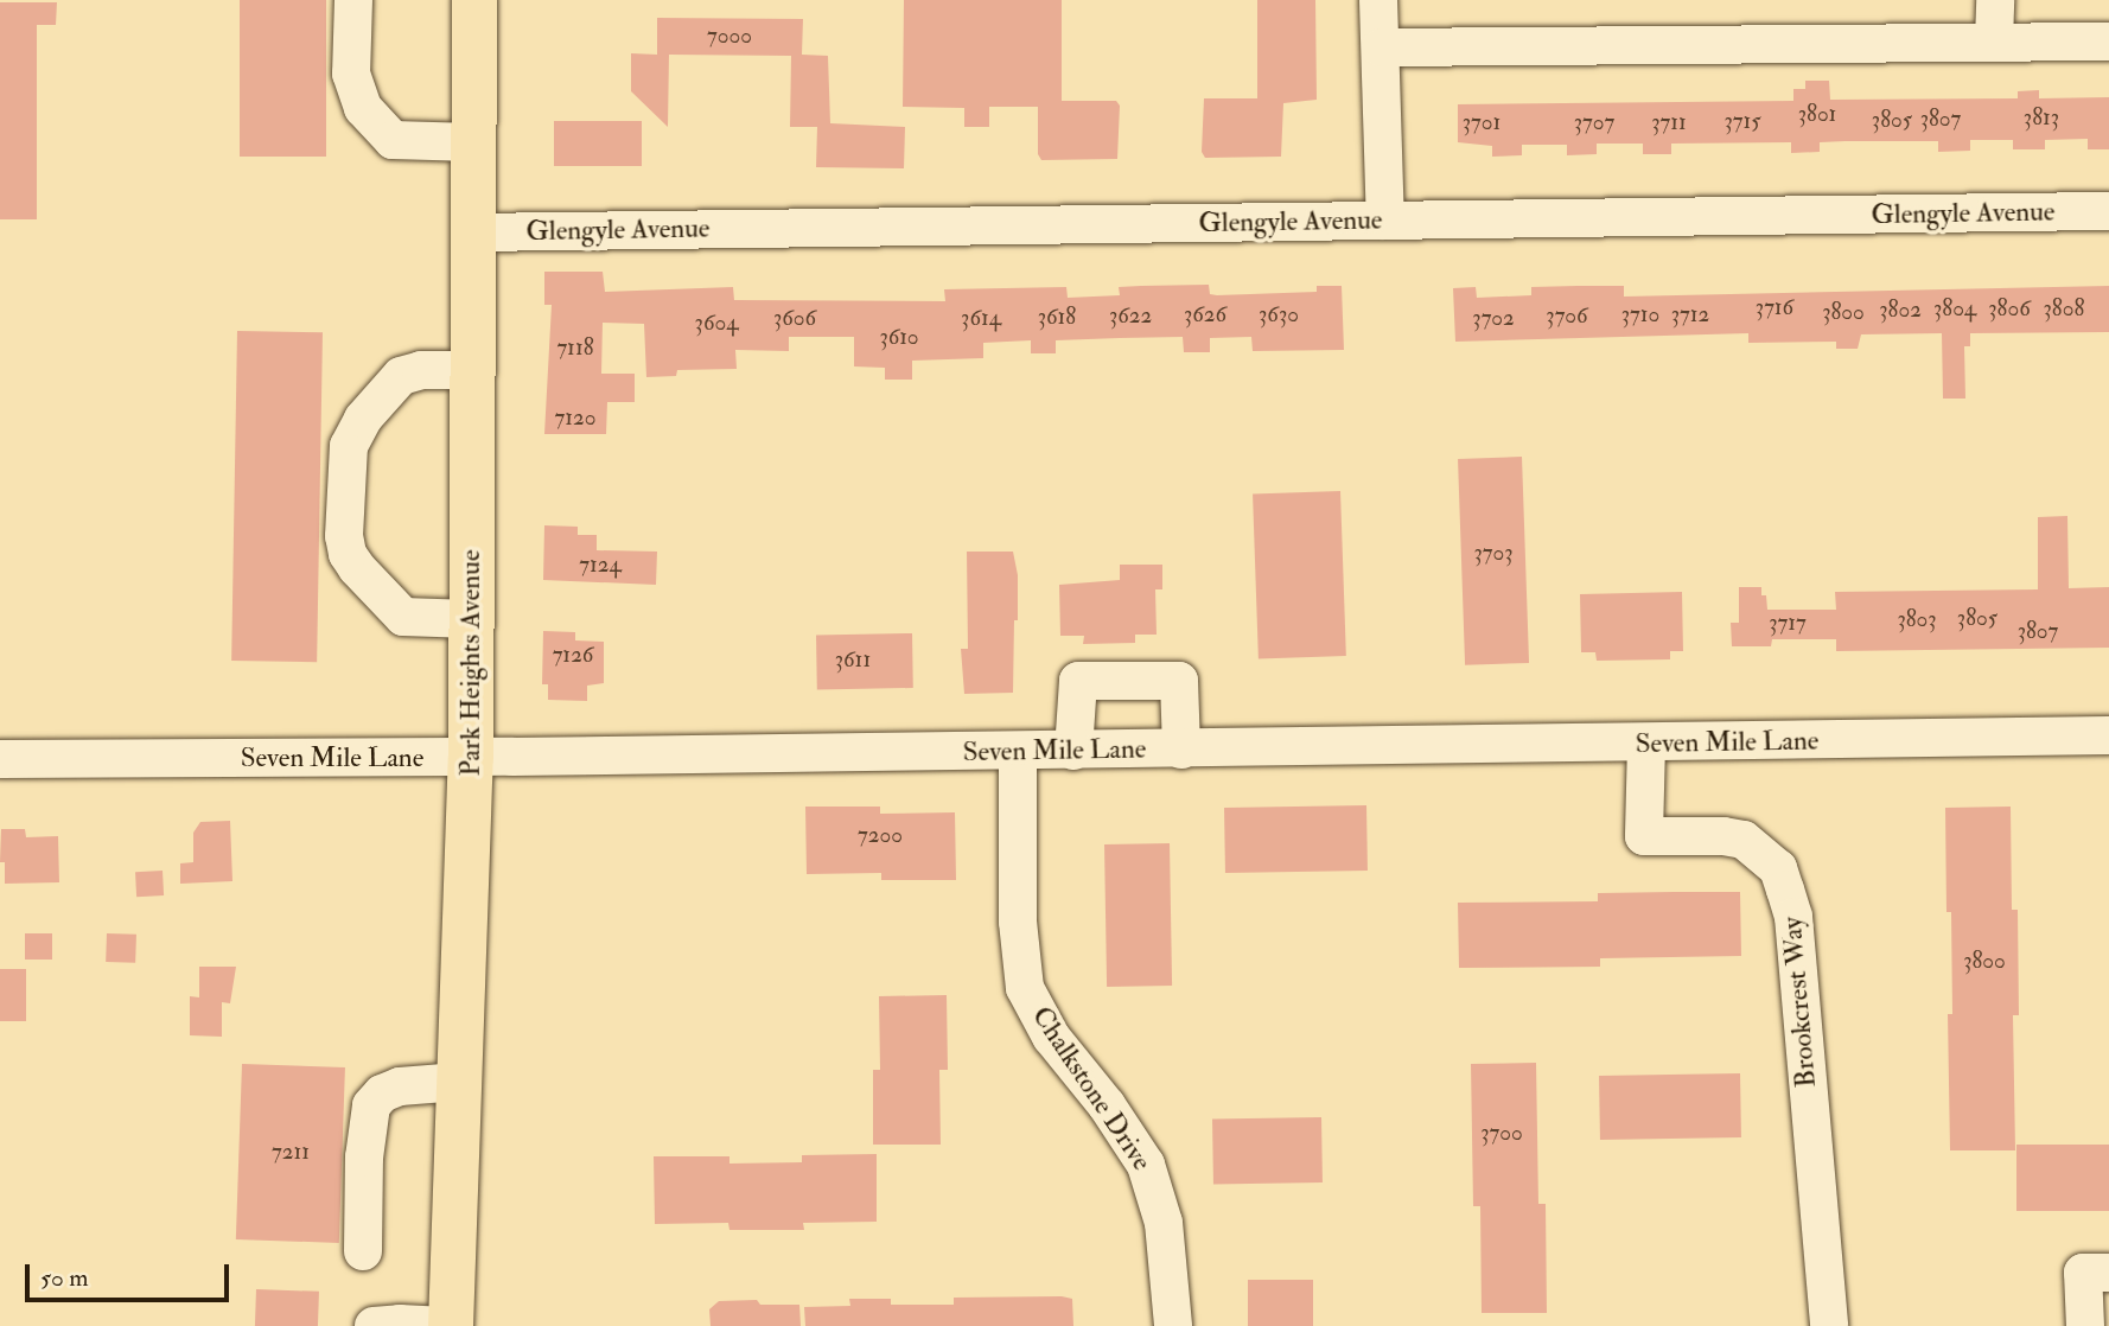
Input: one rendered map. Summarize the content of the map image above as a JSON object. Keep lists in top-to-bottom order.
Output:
{
  "streets": {
    "main road": ["Park Heights Avenue"],
    "street": [
      "Glengyle Avenue",
      "Seven Mile Lane",
      "Brookcrest Way",
      "Chalkstone Drive"
    ]
  },
  "crossings": [
    ["Glengyle Avenue", "Park Heights Avenue"],
    ["Park Heights Avenue", "Seven Mile Lane"],
    ["Seven Mile Lane", "Brookcrest Way"],
    ["Seven Mile Lane", "Chalkstone Drive"]
  ],
  "house_numbers": [
    "7000",
    "3801",
    "3813",
    "3807",
    "3805",
    "3715",
    "3701",
    "3707",
    "3711",
    "3716",
    "3804",
    "3806",
    "3808",
    "3802",
    "3800",
    "3626",
    "3630",
    "3710",
    "3712",
    "3622",
    "3706",
    "3618",
    "3606",
    "3614",
    "3702",
    "3604",
    "3610",
    "7118",
    "7120",
    "3703",
    "7124",
    "3805",
    "3803",
    "3717",
    "3807",
    "7126",
    "3611",
    "7200",
    "3800",
    "3700",
    "7211"
  ],
  "scale_bar": "50 m"
}
